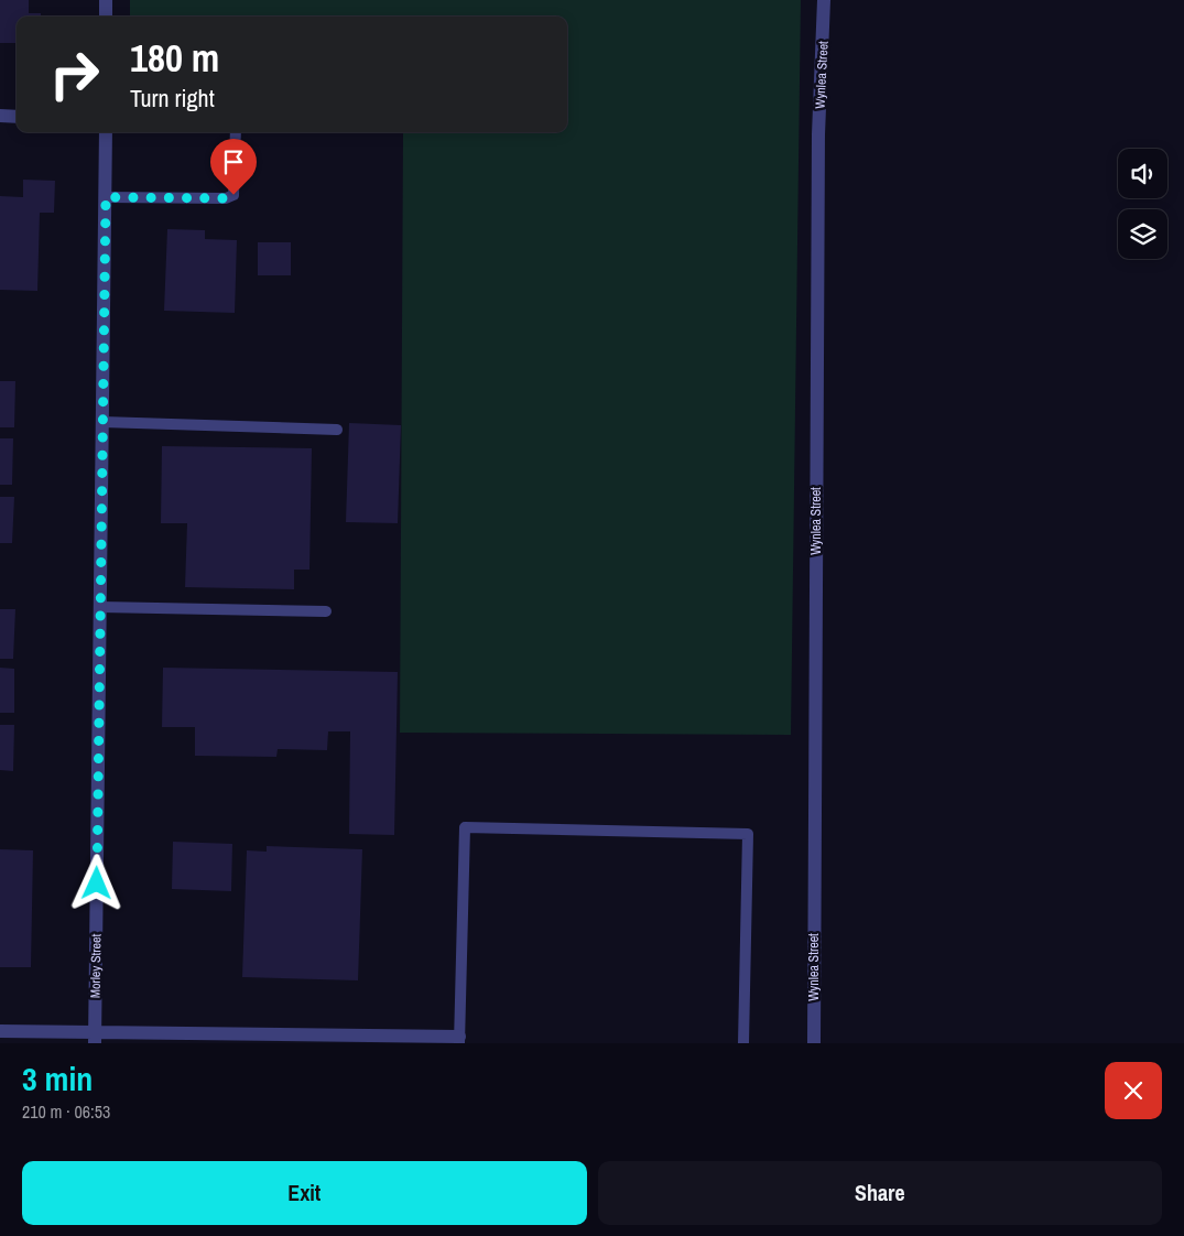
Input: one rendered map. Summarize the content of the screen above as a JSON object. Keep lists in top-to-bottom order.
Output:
{
  "streets": {
    "street": ["Wynlea Street", "Morley Street"]
  },
  "page": {
    "turn": ["180 m", "Turn right"],
    "heading": ["3 min", "210 m · 06:53"],
    "buttons": ["Exit", "Share"]
  }
}
